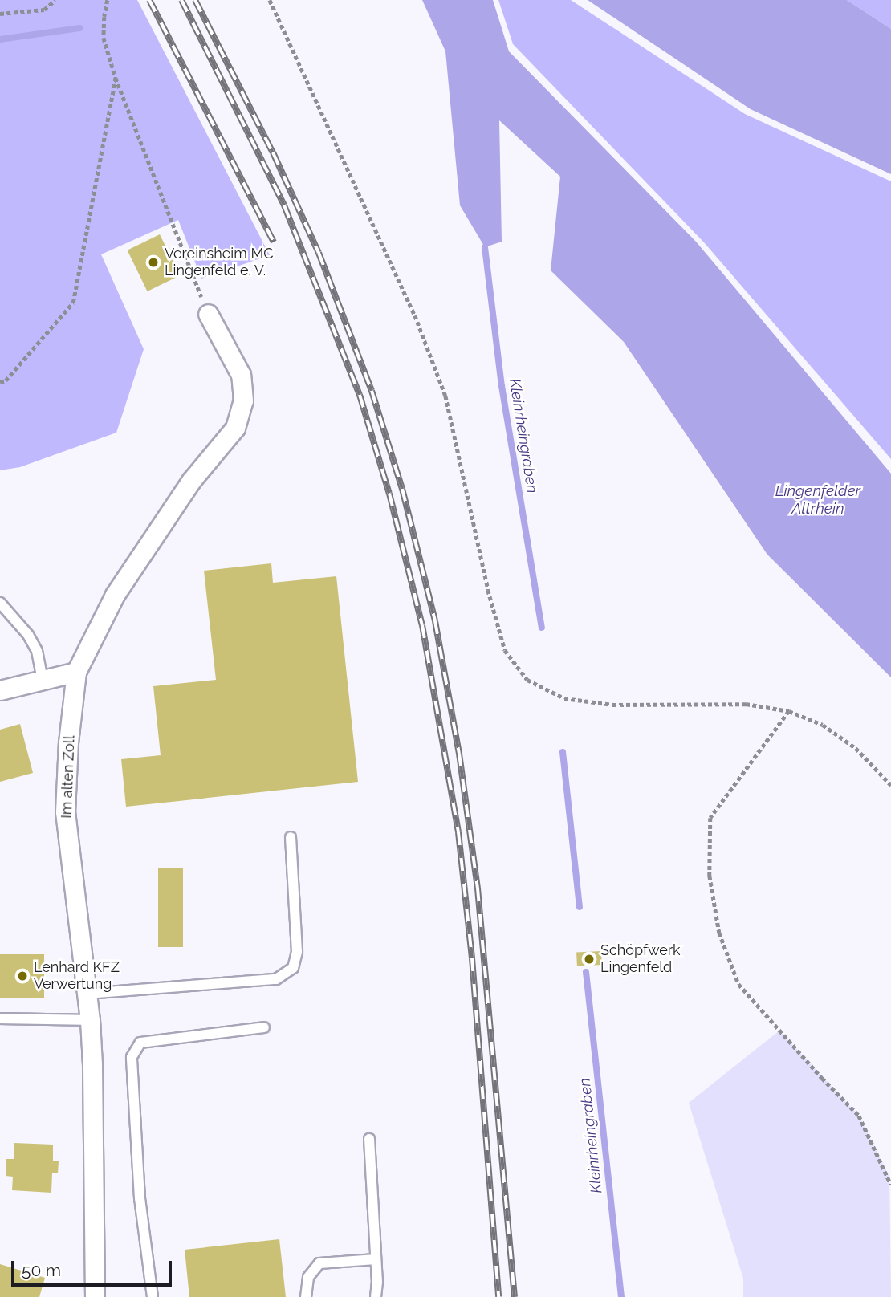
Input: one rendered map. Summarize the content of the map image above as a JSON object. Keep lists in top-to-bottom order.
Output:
{
  "streets": {
    "street": ["Im alten Zoll"]
  },
  "water": ["Kleinrheingraben", "Lingenfelder Altrhein"],
  "places": ["Vereinsheim MC Lingenfeld e. V.", "Schöpfwerk Lingenfeld", "Lenhard KFZ Verwertung"],
  "scale_bar": "50 m"
}
